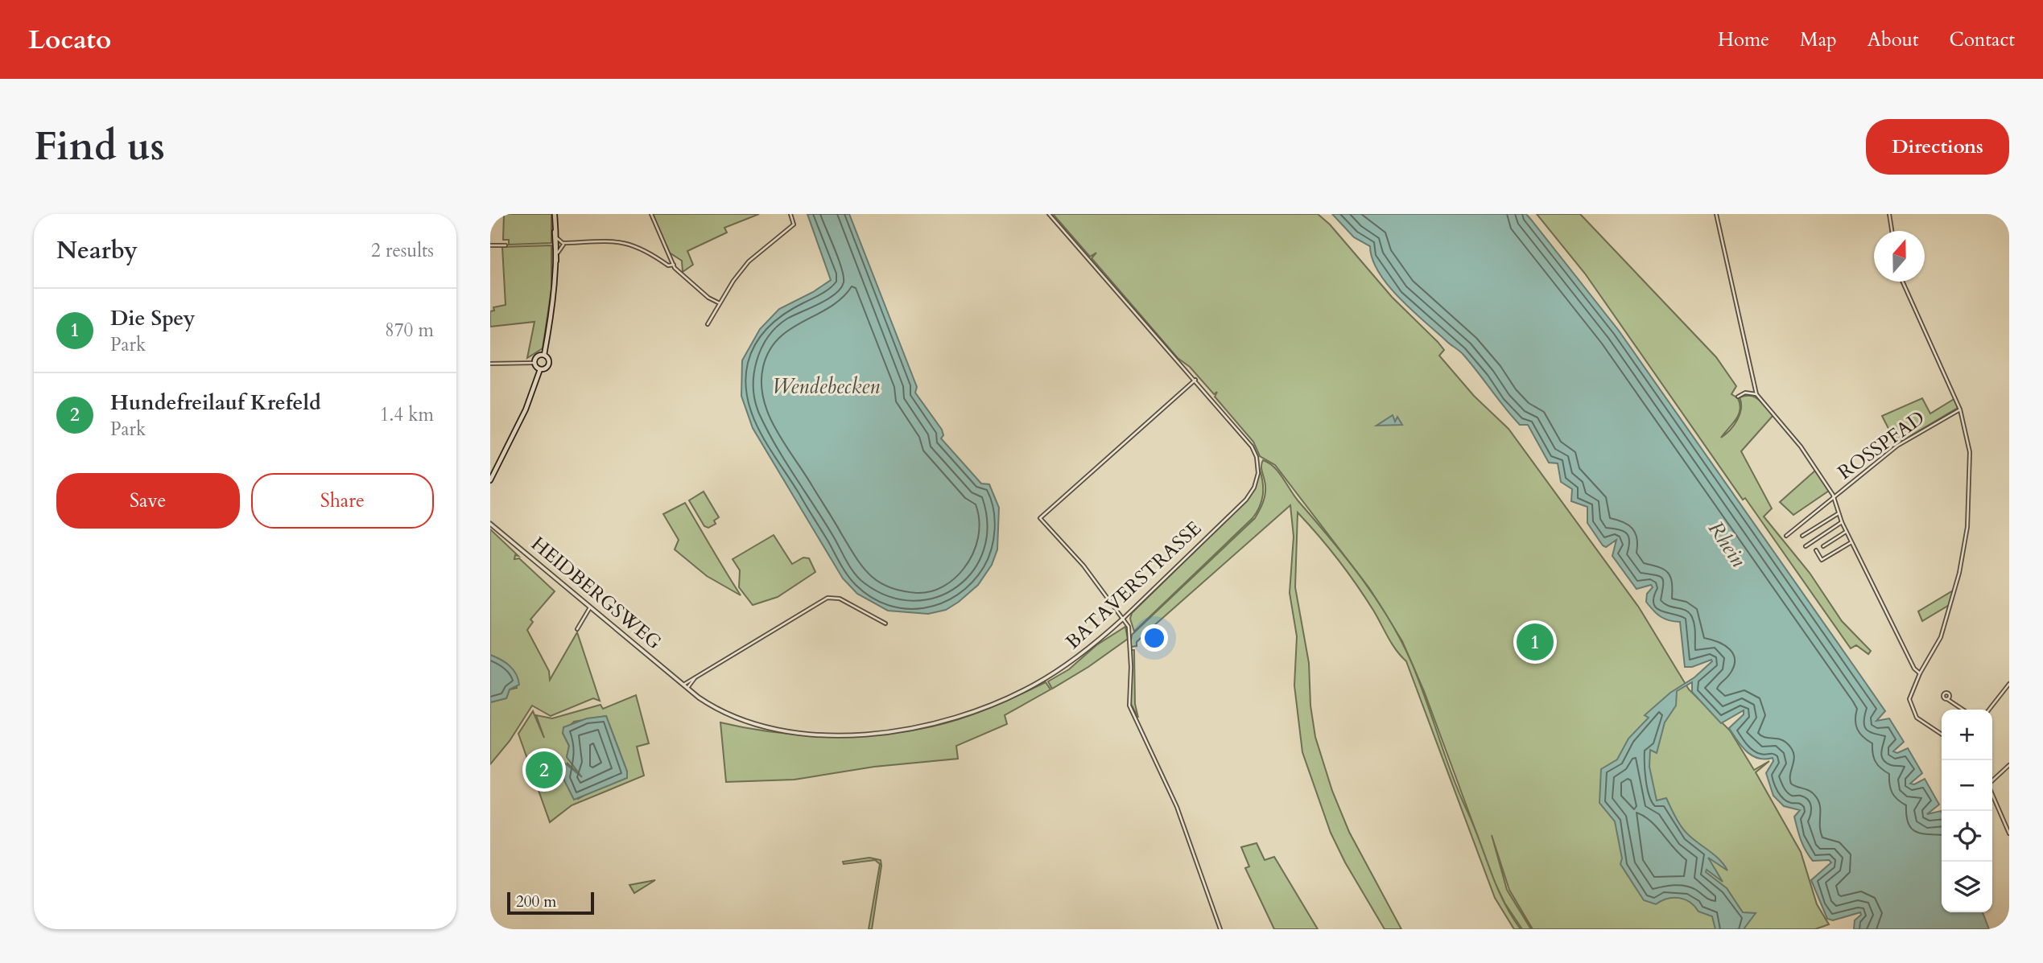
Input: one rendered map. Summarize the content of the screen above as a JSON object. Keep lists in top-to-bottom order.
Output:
{
  "streets": {
    "street": ["ROSSPFAD", "BATAVERSTRASSE", "HEIDBERGSWEG"]
  },
  "crossings": [
    ["BATAVERSTRASSE", "HEIDBERGSWEG"]
  ],
  "water": ["Wendebecken", "Rhein"],
  "scale_bar": "200 m",
  "north": "top",
  "page": {
    "header": "Locato",
    "nav": [
      "Home",
      "Map",
      "About",
      "Contact"
    ],
    "buttons": [
      "Directions",
      ["Save", "Share"]
    ],
    "title": "Find us",
    "heading": ["Nearby", "2 results"],
    "list": [
      {
        "mark": "1",
        "name": "Die Spey",
        "note": "Park",
        "value": "870 m"
      },
      {
        "mark": "2",
        "name": "Hundefreilauf Krefeld",
        "note": "Park",
        "value": "1.4 km"
      }
    ],
    "pins": ["1", "2"],
    "map_buttons": ["+", "−"],
    "scale": "200 m"
  }
}
